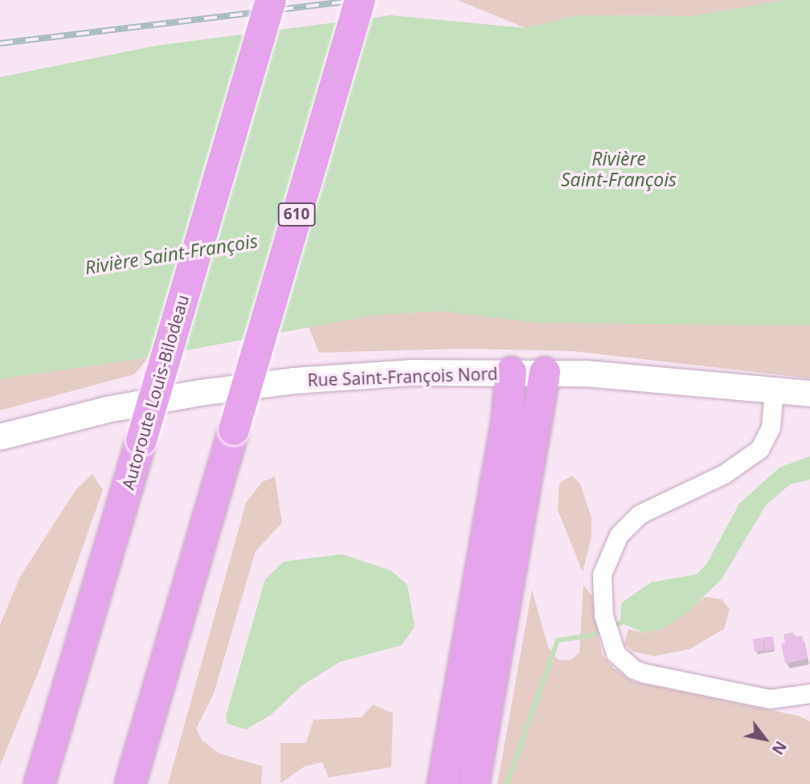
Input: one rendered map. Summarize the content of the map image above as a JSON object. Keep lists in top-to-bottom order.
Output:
{
  "streets": {
    "highway": ["610", "Autoroute Louis-Bilodeau"],
    "street": ["Rue Saint-François Nord"]
  },
  "water": ["Rivière Saint-François"],
  "north": "bottom right"
}
